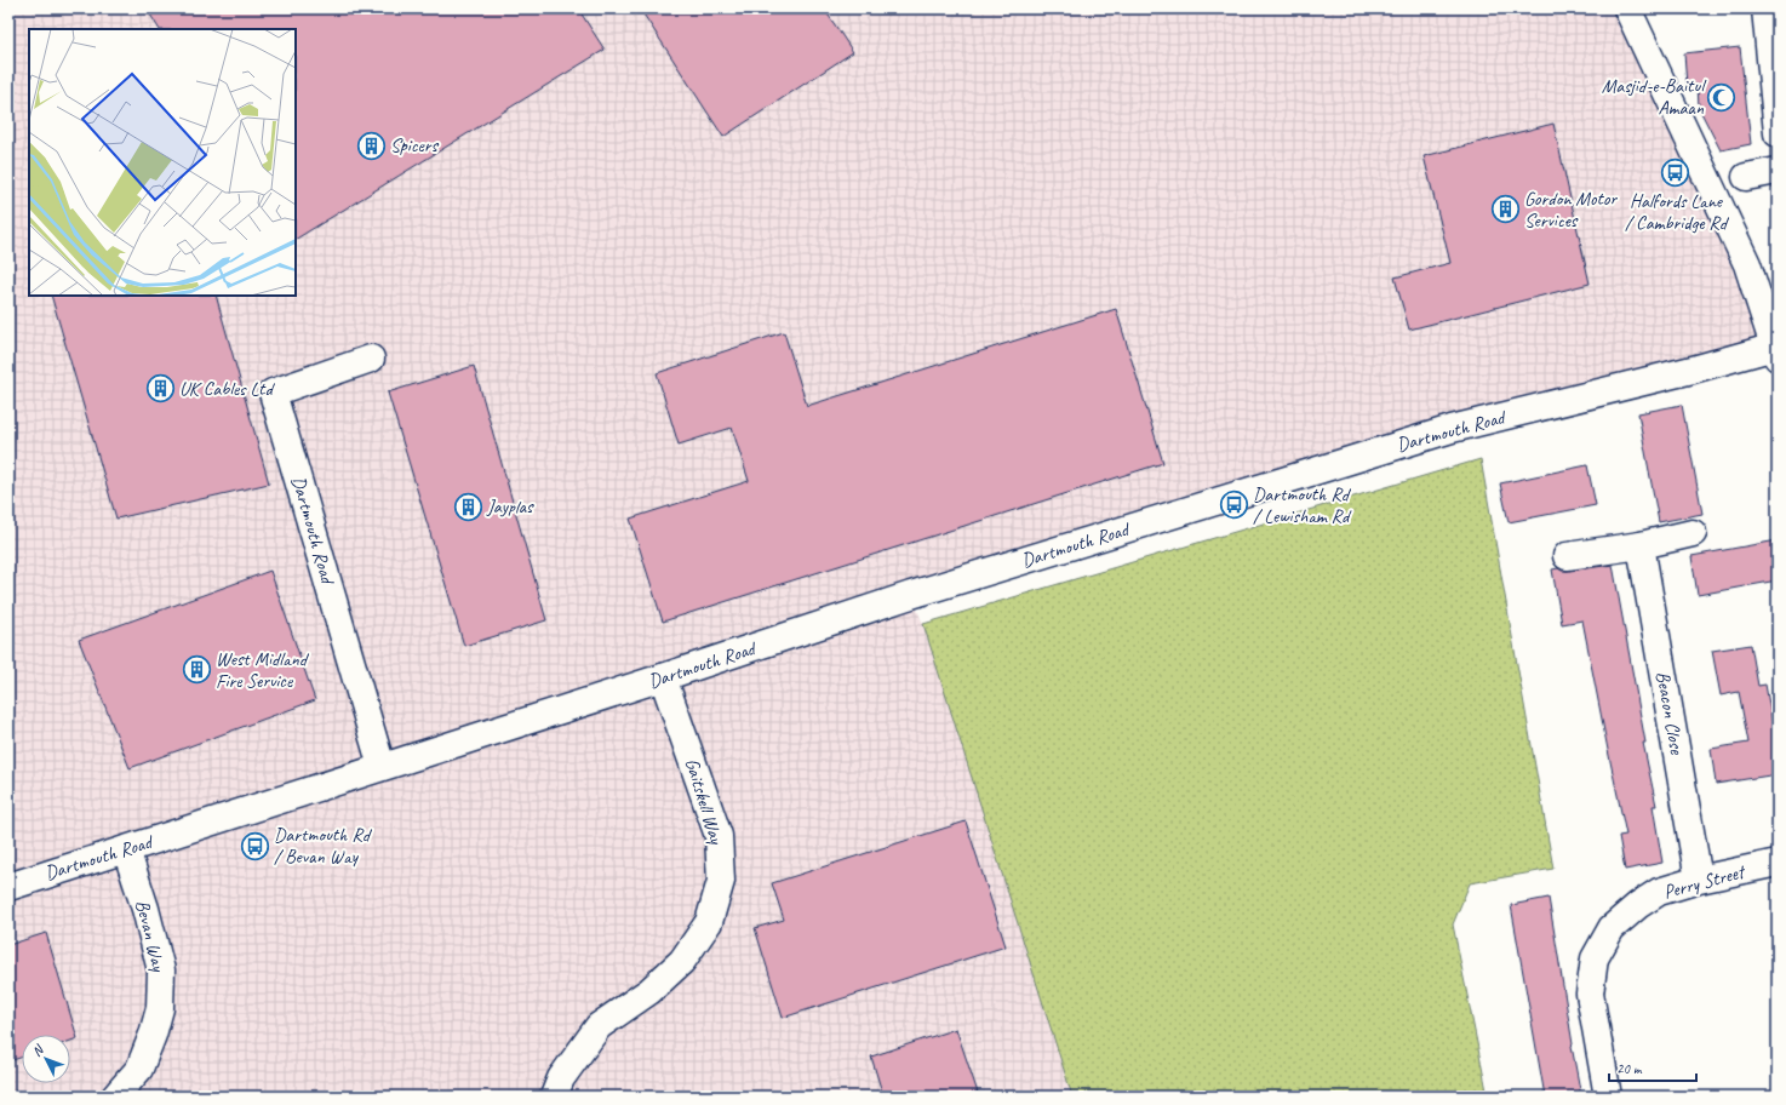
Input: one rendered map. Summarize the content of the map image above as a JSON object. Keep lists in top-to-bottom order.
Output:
{
  "streets": {
    "street": [
      "Dartmouth Road",
      "Beacon Close",
      "Gaitskell Way",
      "Perry Street",
      "Bevan Way"
    ]
  },
  "crossings": [
    ["Dartmouth Road", "Gaitskell Way"],
    ["Dartmouth Road", "Bevan Way"],
    ["Beacon Close", "Perry Street"]
  ],
  "places": {
    "mosque": ["Masjid-e-Baitul Amaan"],
    "building": [
      "Spicers",
      "Gordon Motor Services",
      "UK Cables Ltd",
      "Jayplas",
      "West Midland Fire Service"
    ],
    "bus stop": ["Halfords Lane / Cambridge Rd", "Dartmouth Rd / Lewisham Rd", "Dartmouth Rd / Bevan Way"]
  },
  "scale_bar": "20 m",
  "north": "top left"
}
